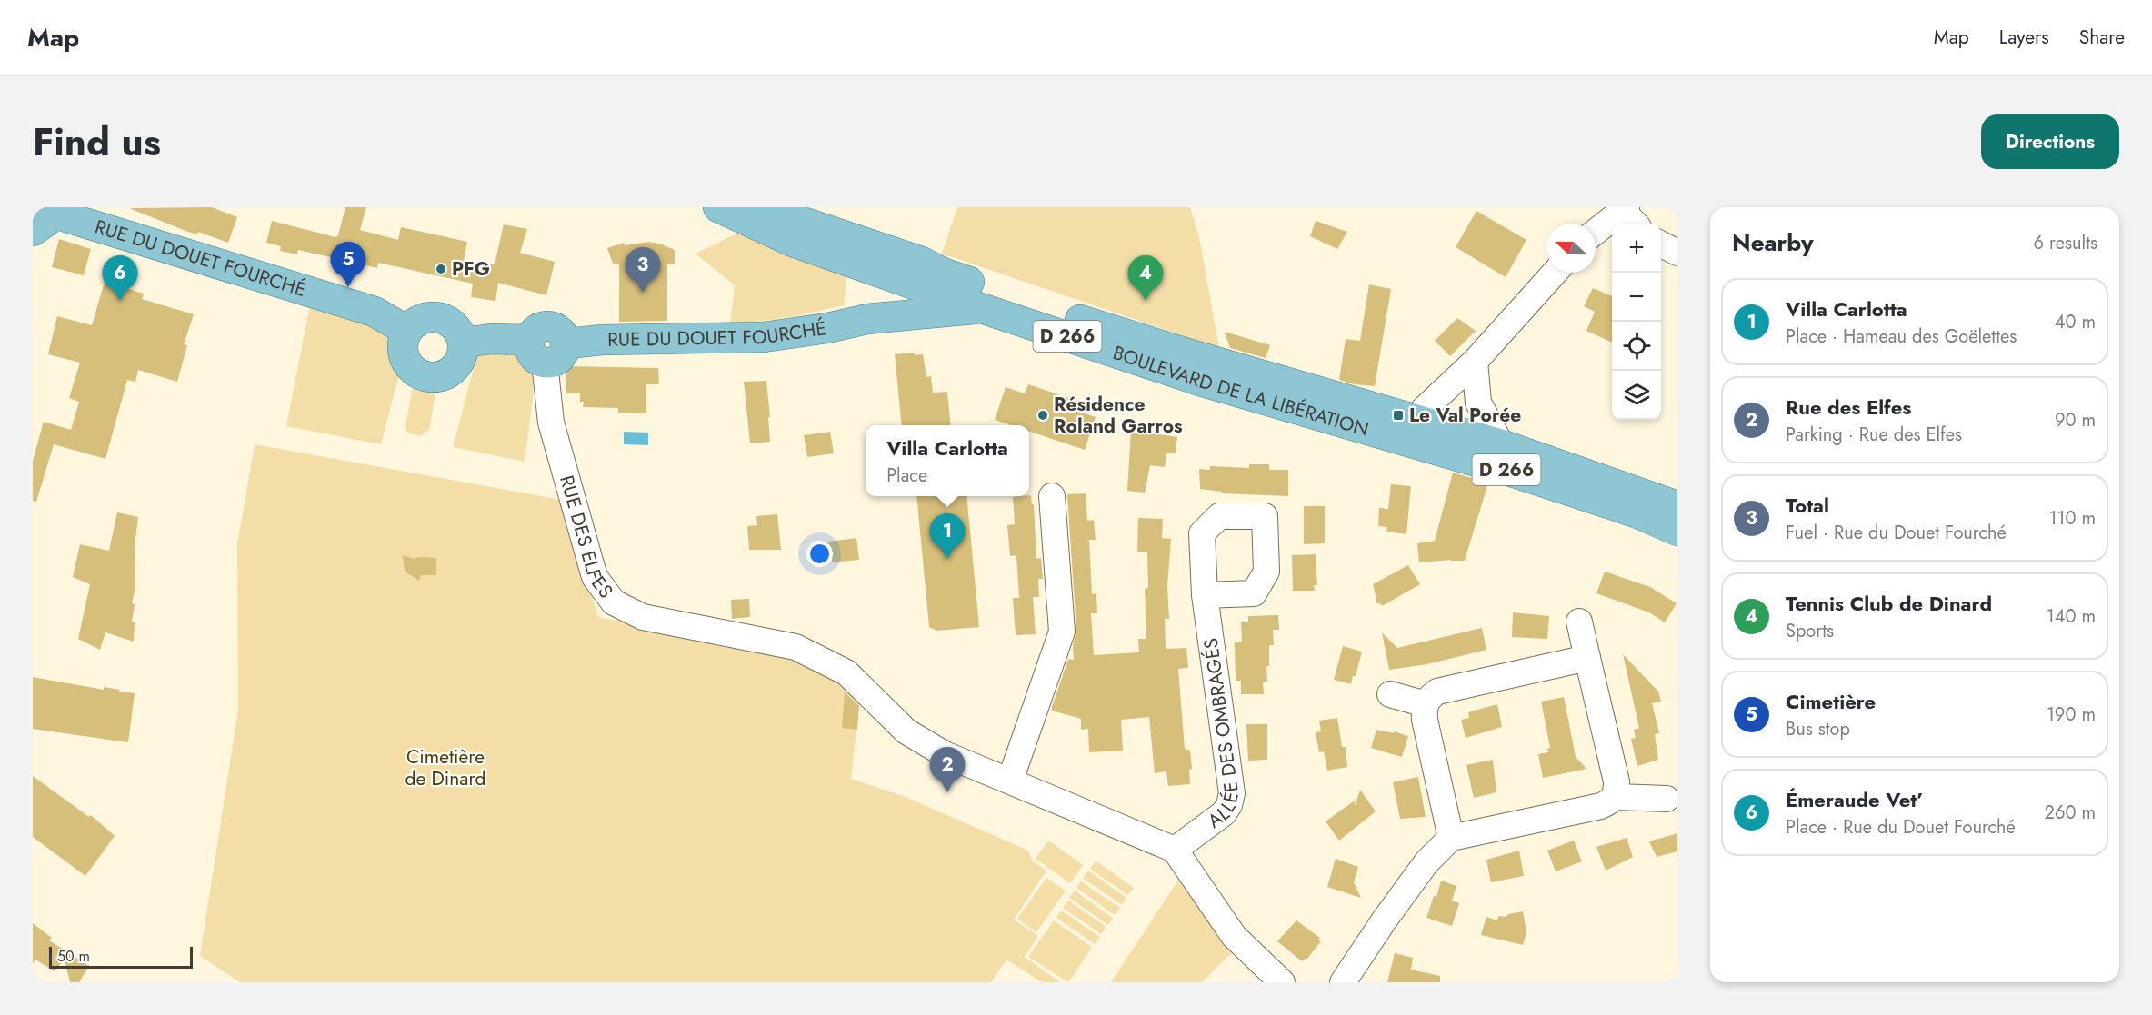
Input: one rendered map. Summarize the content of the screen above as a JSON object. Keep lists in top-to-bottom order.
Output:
{
  "streets": {
    "main road": ["RUE DU DOUET FOURCHÉ", "D 266", "BOULEVARD DE LA LIBÉRATION"],
    "street": ["RUE DES ELFES", "ALLÉE DES OMBRAGÉS"]
  },
  "crossings": [
    ["RUE DU DOUET FOURCHÉ", "BOULEVARD DE LA LIBÉRATION"],
    ["RUE DU DOUET FOURCHÉ", "RUE DES ELFES"],
    ["RUE DES ELFES", "ALLÉE DES OMBRAGÉS"]
  ],
  "parks": ["Cimetière de Dinard"],
  "places": {
    "other": ["PFG", "Résidence Roland Garros"],
    "transit": ["Le Val Porée"]
  },
  "scale_bar": "50 m",
  "north": "left",
  "page": {
    "header": "Map",
    "nav": ["Map", "Layers", "Share"],
    "title": "Find us",
    "buttons": "Directions",
    "heading": ["Nearby", "6 results"],
    "map_buttons": ["+", "−"],
    "pins": [
      "5",
      "3",
      "4",
      "6",
      "1",
      "2"
    ],
    "list": [
      {
        "mark": "1",
        "name": "Villa Carlotta",
        "note": "Place · Hameau des Goëlettes",
        "value": "40 m"
      },
      {
        "mark": "2",
        "name": "Rue des Elfes",
        "note": "Parking · Rue des Elfes",
        "value": "90 m"
      },
      {
        "mark": "3",
        "name": "Total",
        "note": "Fuel · Rue du Douet Fourché",
        "value": "110 m"
      },
      {
        "mark": "4",
        "name": "Tennis Club de Dinard",
        "note": "Sports",
        "value": "140 m"
      },
      {
        "mark": "5",
        "name": "Cimetière",
        "note": "Bus stop",
        "value": "190 m"
      },
      {
        "mark": "6",
        "name": "Émeraude Vet’",
        "note": "Place · Rue du Douet Fourché",
        "value": "260 m"
      }
    ],
    "popup": ["Villa Carlotta", "Place"],
    "scale": "50 m"
  }
}
